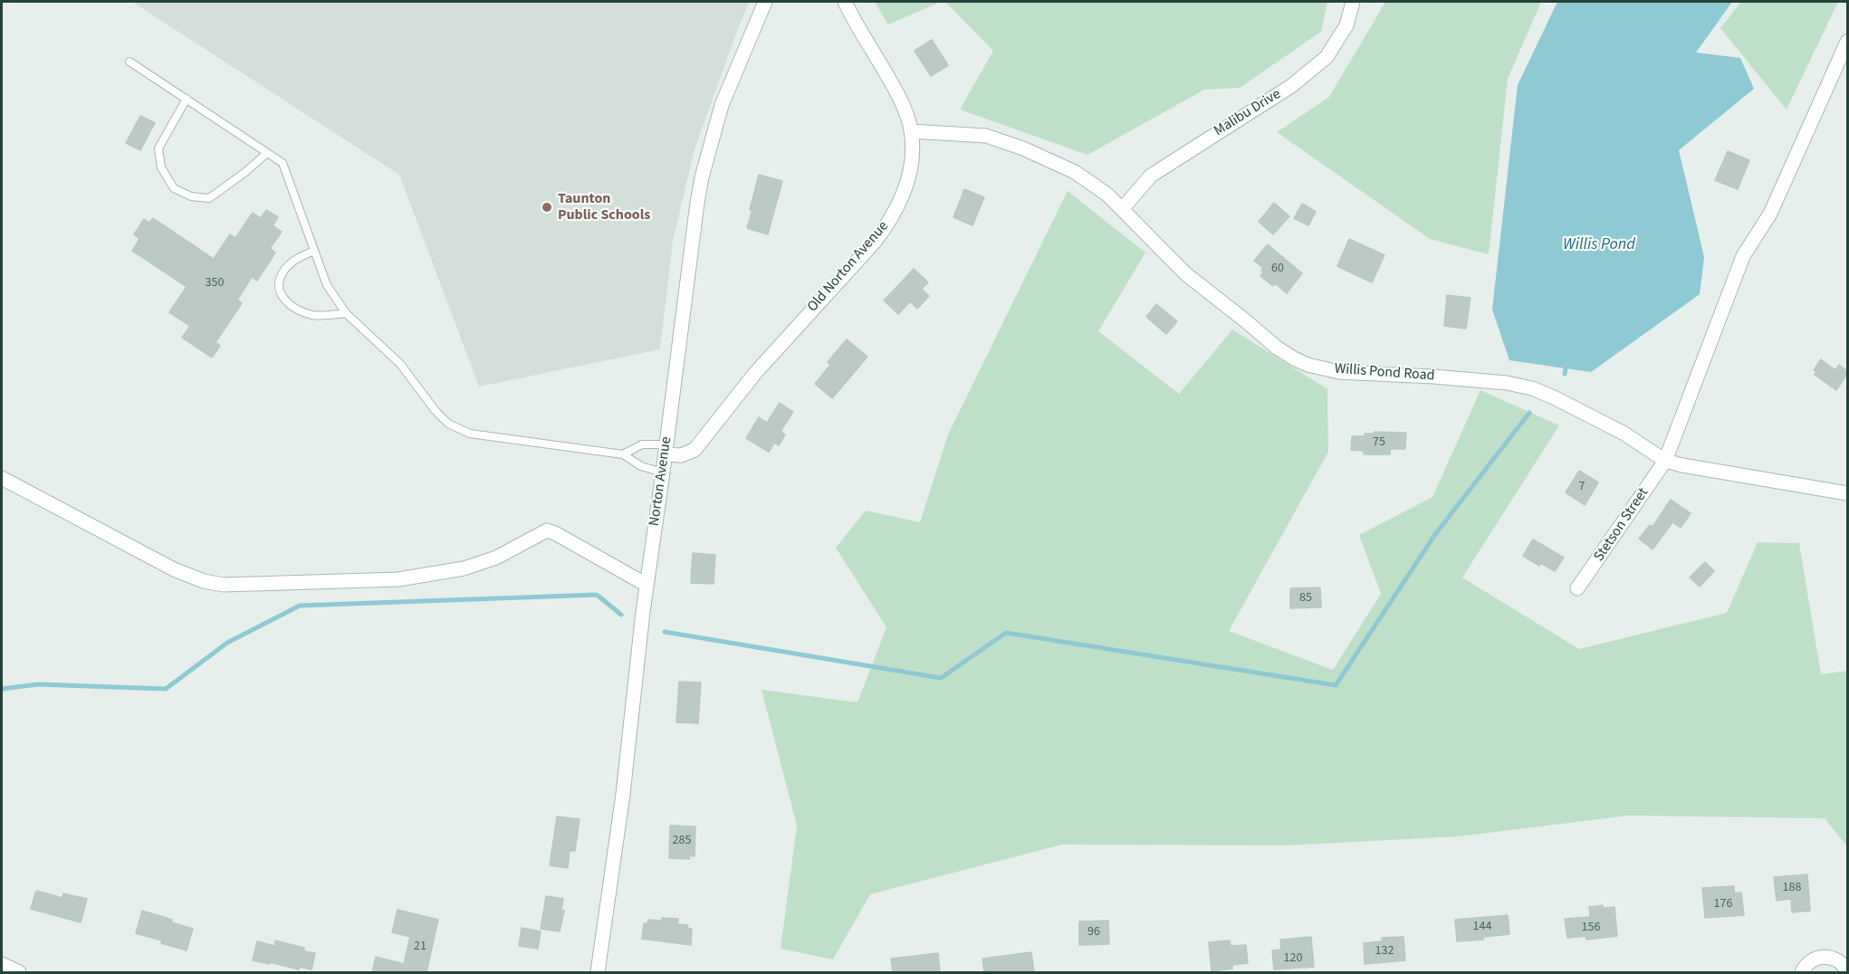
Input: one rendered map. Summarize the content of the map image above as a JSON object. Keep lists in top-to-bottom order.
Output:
{
  "streets": {
    "street": [
      "Malibu Drive",
      "Old Norton Avenue",
      "Willis Pond Road",
      "Norton Avenue",
      "Stetson Street"
    ]
  },
  "crossings": [
    ["Malibu Drive", "Willis Pond Road"],
    ["Old Norton Avenue", "Willis Pond Road"],
    ["Old Norton Avenue", "Norton Avenue"],
    ["Willis Pond Road", "Stetson Street"]
  ],
  "water": ["Willis Pond"],
  "places": ["Taunton Public Schools"],
  "house_numbers": [
    "60",
    "350",
    "75",
    "7",
    "85",
    "285",
    "188",
    "176",
    "144",
    "156",
    "96",
    "21",
    "132",
    "120"
  ]
}
